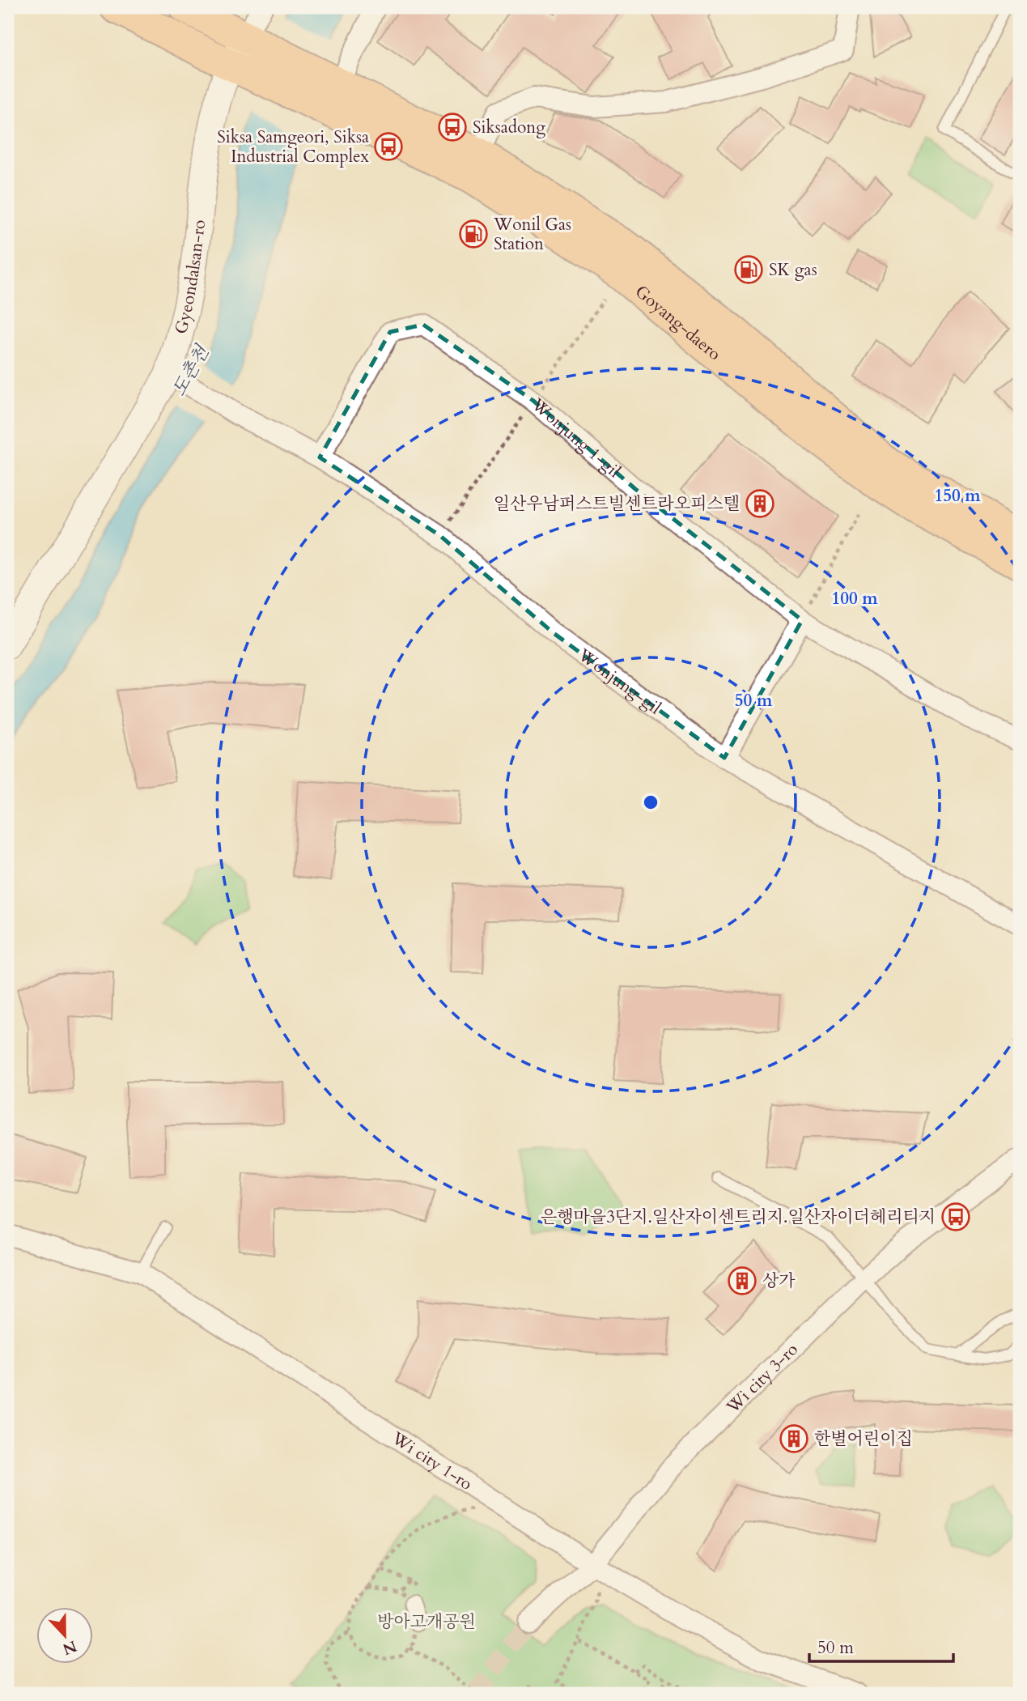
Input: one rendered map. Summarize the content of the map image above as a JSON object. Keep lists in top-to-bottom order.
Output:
{
  "streets": {
    "main road": ["Goyang-daero"],
    "street": [
      "Gyeondalsan-ro",
      "Wonjung 1-gil",
      "Wonjung-gil",
      "Wi city 3-ro",
      "Wi city 1-ro"
    ]
  },
  "crossings": [
    ["Gyeondalsan-ro", "Wonjung-gil"],
    ["Wonjung 1-gil", "Wonjung-gil"],
    ["Wi city 3-ro", "Wi city 1-ro"]
  ],
  "water": ["도촌천"],
  "parks": ["방아고개공원"],
  "places": {
    "bus stop": ["Siksadong", "Siksa Samgeori, Siksa Industrial Complex", "은행마을3단지.일산자이센트리지.일산자이더헤리티지"],
    "fuel station": ["Wonil Gas Station", "SK gas"],
    "building": ["일산우남퍼스트빌센트라오피스텔", "상가", "한별어린이집"]
  },
  "scale_bar": "50 m",
  "north": "bottom",
  "rings": ["150 m", "100 m", "50 m"]
}
